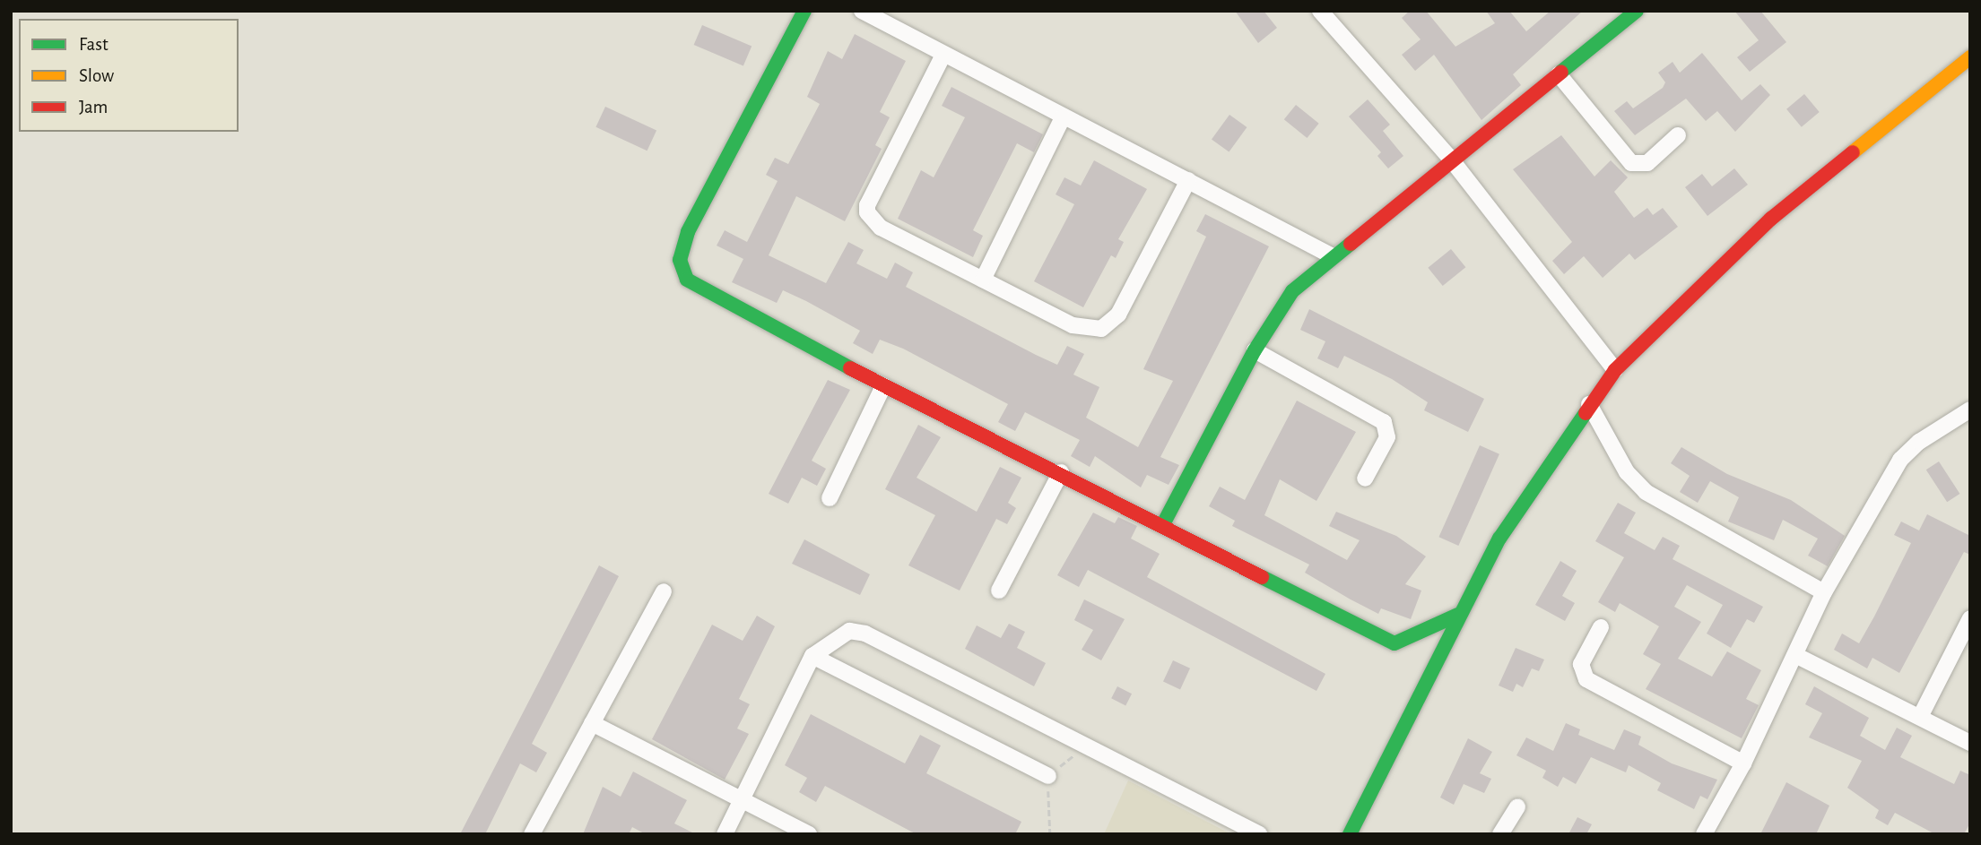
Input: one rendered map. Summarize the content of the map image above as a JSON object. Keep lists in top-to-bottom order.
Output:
{
  "legend": ["Fast", "Slow", "Jam"]
}
